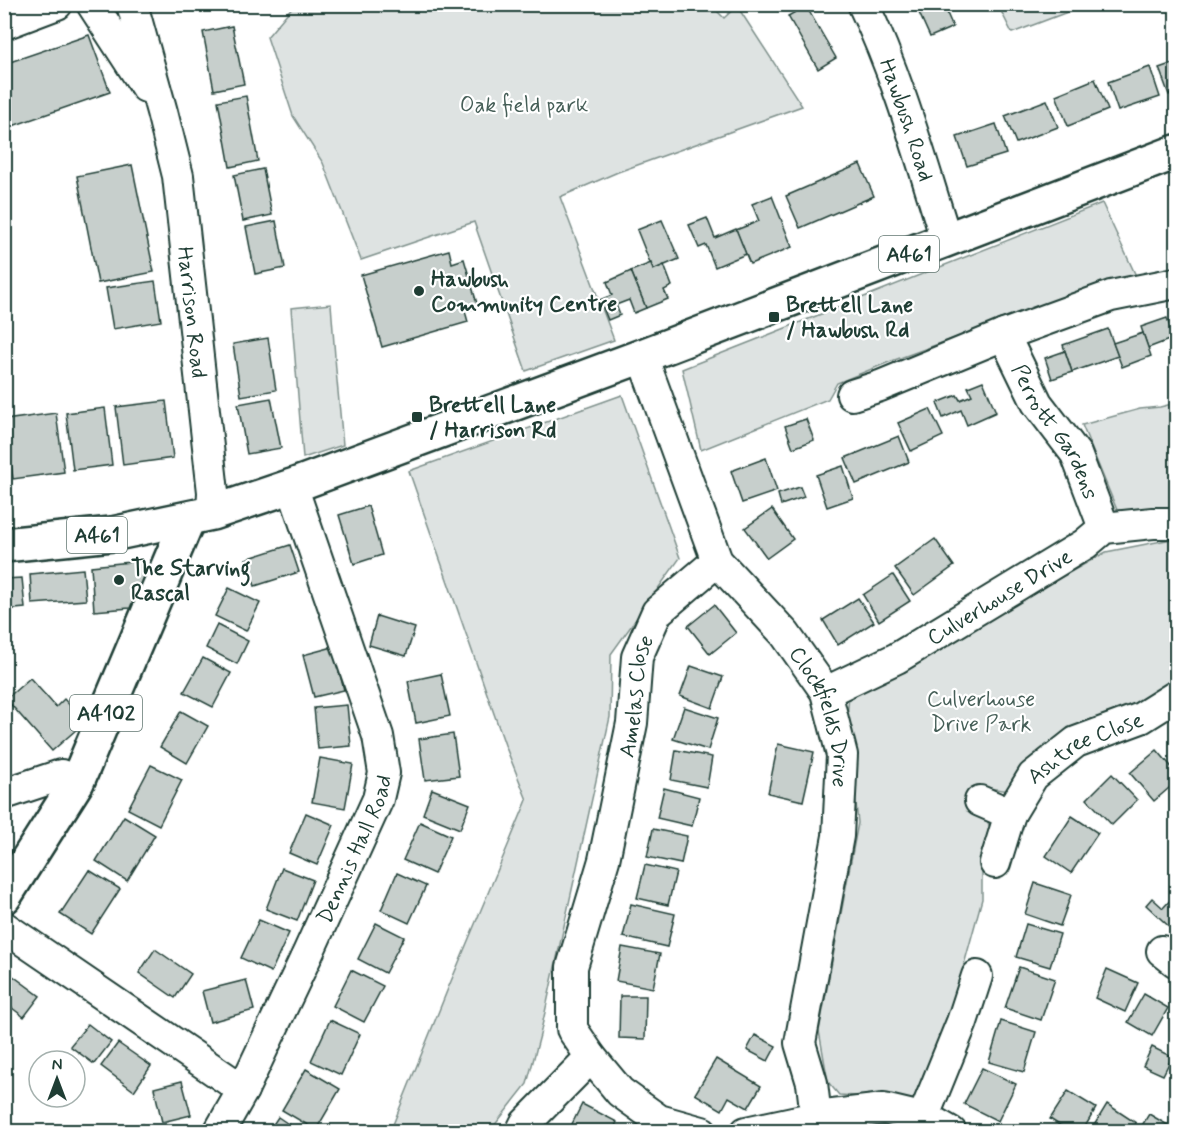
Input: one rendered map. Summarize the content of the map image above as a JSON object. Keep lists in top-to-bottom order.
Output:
{
  "streets": {
    "main road": ["A461", "A4102"],
    "street": [
      "Hawbush Road",
      "Harrison Road",
      "Perrott Gardens",
      "Culverhouse Drive",
      "Amelas Close",
      "Clockfields Drive",
      "Ashtree Close",
      "Dennis Hall Road"
    ]
  },
  "crossings": [
    ["Hawbush Road", "A461"],
    ["A461", "Harrison Road"],
    ["A461", "A4102"],
    ["A461", "Clockfields Drive"],
    ["A461", "Dennis Hall Road"],
    ["Harrison Road", "A4102"],
    ["Perrott Gardens", "Culverhouse Drive"],
    ["Culverhouse Drive", "Clockfields Drive"],
    ["Amelas Close", "Clockfields Drive"]
  ],
  "parks": ["Oak field park", "Culverhouse Drive Park"],
  "places": {
    "other": ["Hawbush Community Centre", "The Starving Rascal"],
    "transit": ["Brettell Lane / Hawbush Rd", "Brettell Lane / Harrison Rd"]
  },
  "north": "top"
}
